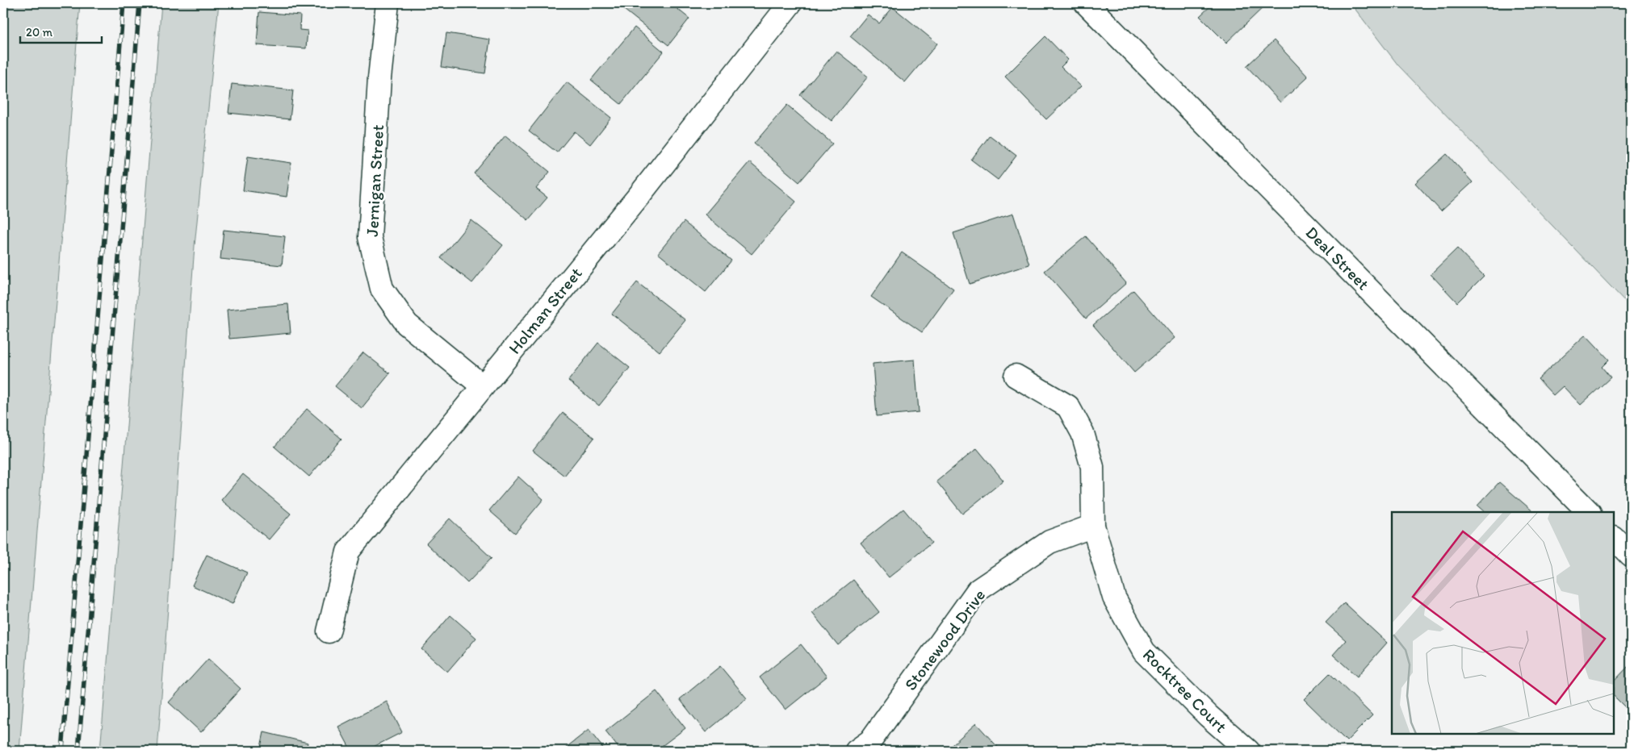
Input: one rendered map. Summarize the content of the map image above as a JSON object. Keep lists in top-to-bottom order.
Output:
{
  "streets": {
    "street": [
      "Jernigan Street",
      "Deal Street",
      "Holman Street",
      "Stonewood Drive",
      "Rocktree Court"
    ]
  },
  "crossings": [
    ["Jernigan Street", "Holman Street"],
    ["Stonewood Drive", "Rocktree Court"]
  ],
  "scale_bar": "20 m"
}
